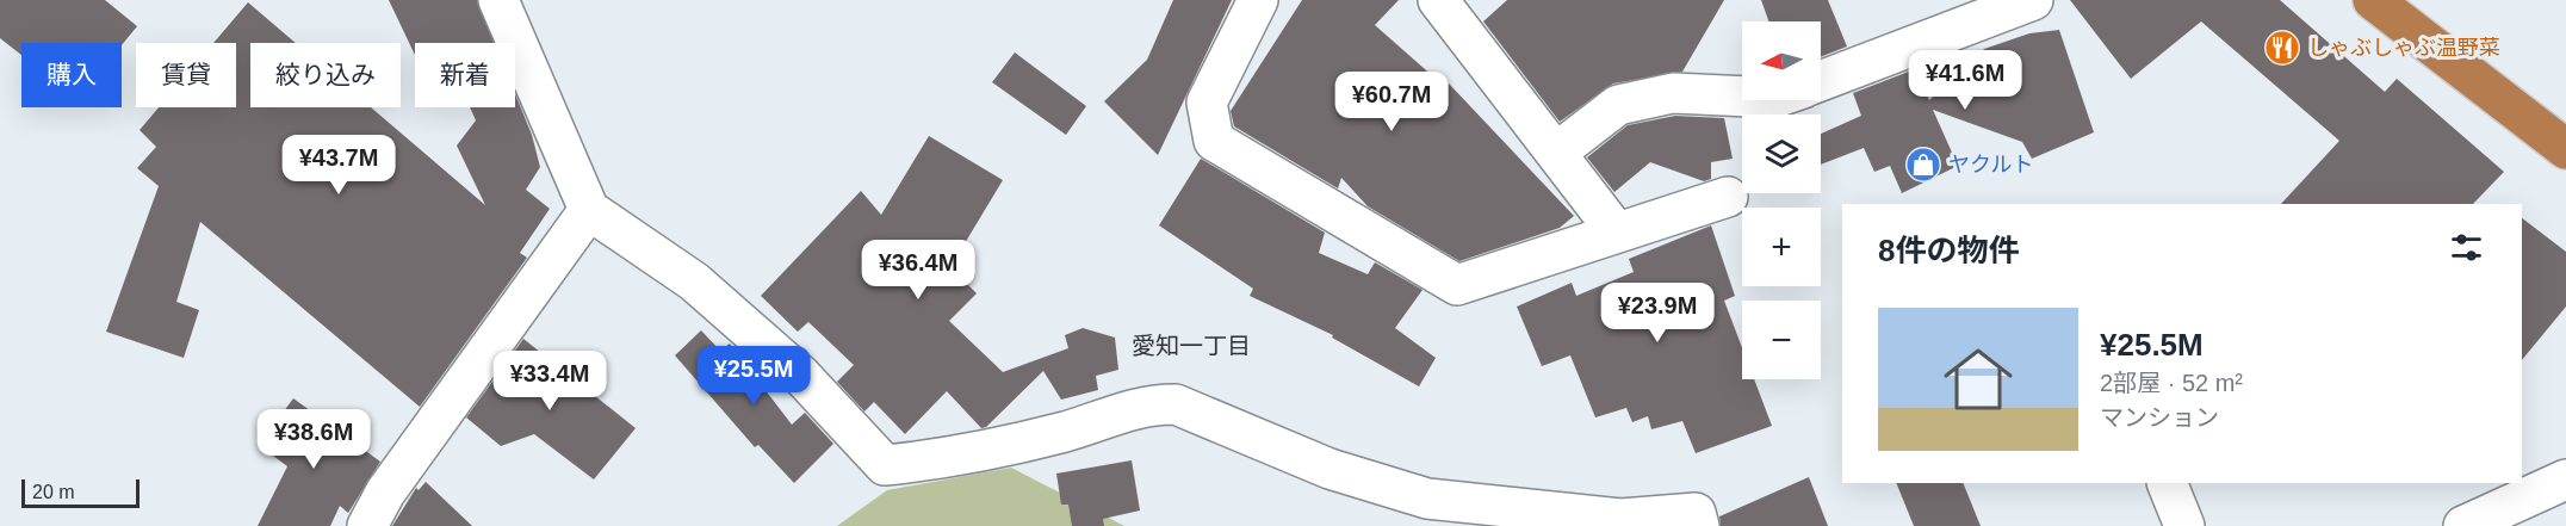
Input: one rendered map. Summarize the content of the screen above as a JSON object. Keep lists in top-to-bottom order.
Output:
{
  "districts": ["愛知一丁目"],
  "places": {
    "restaurant": ["しゃぶしゃぶ温野菜"],
    "shop": ["ヤクルト"]
  },
  "scale_bar": "20 m",
  "north": "left",
  "page": {
    "map_buttons": ["+", "−"],
    "chip": [
      "購入",
      "賃貸",
      "絞り込み",
      "新着"
    ],
    "price": [
      "¥41.6M",
      "¥60.7M",
      "¥43.7M",
      "¥36.4M",
      "¥23.9M",
      "¥25.5M",
      "¥33.4M",
      "¥38.6M"
    ],
    "heading": "8件の物件",
    "list": [
      {
        "name": "¥25.5M",
        "note": "2部屋 · 52 m² · マンション"
      }
    ],
    "scale": "20 m"
  }
}
